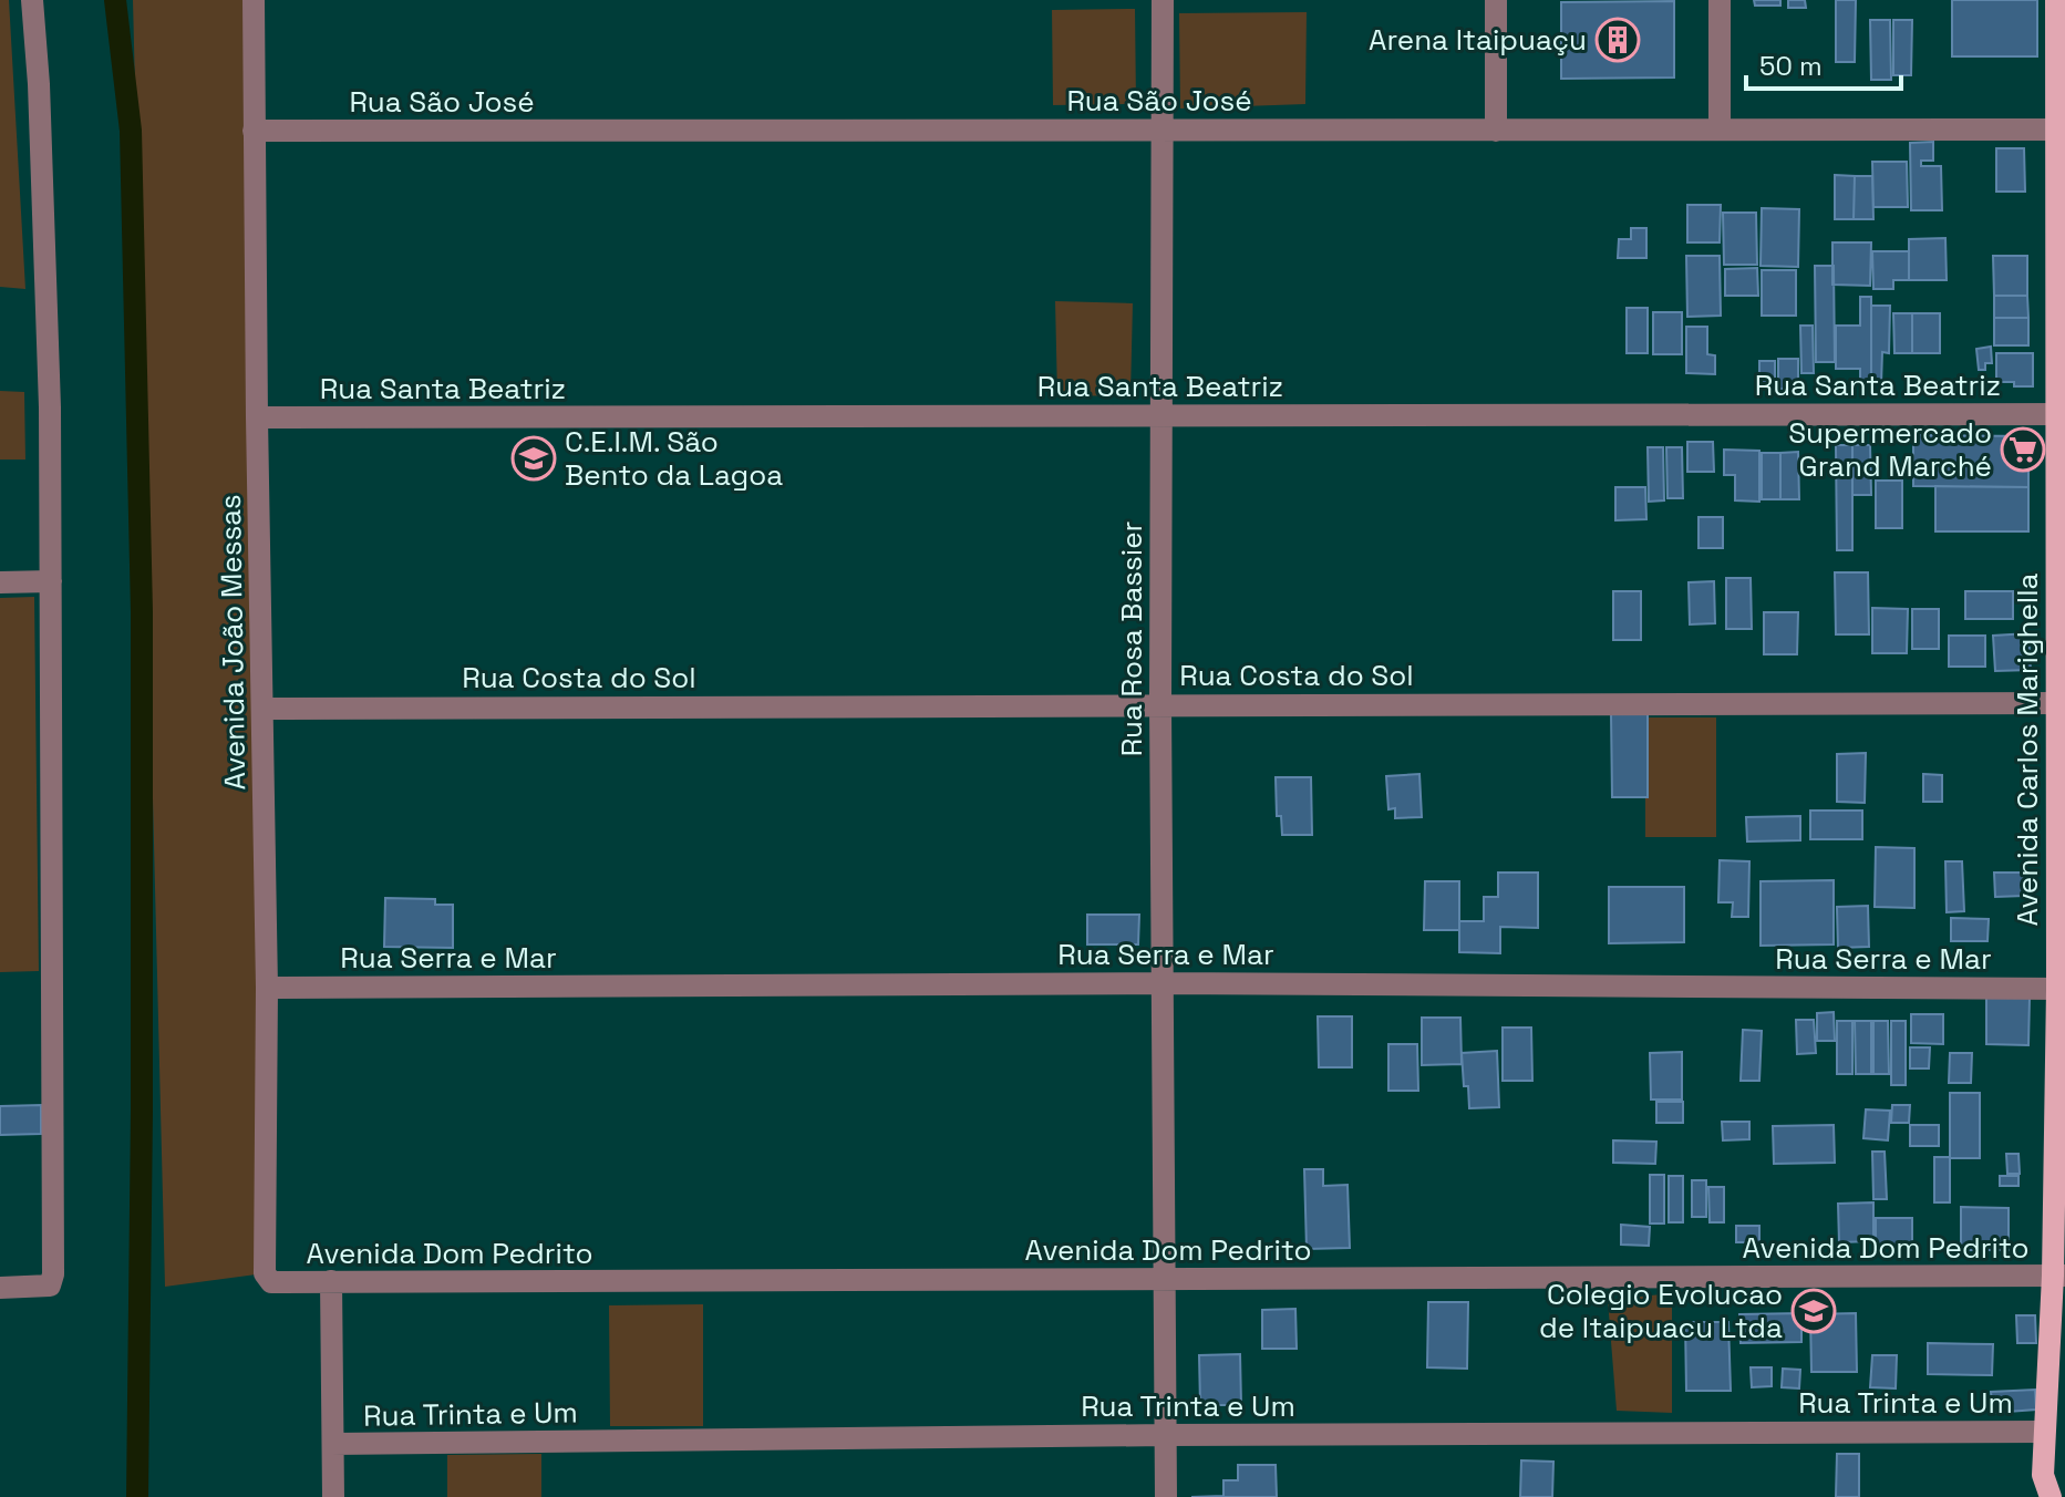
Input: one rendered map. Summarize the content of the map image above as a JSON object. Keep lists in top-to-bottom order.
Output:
{
  "streets": {
    "main road": ["Avenida Carlos Marighella"],
    "street": [
      "Rua São José",
      "Rua Santa Beatriz",
      "Rua Rosa Bassier",
      "Avenida João Messas",
      "Rua Costa do Sol",
      "Rua Serra e Mar",
      "Avenida Dom Pedrito",
      "Rua Trinta e Um"
    ]
  },
  "crossings": [
    ["Rua São José", "Rua Rosa Bassier"],
    ["Rua São José", "Avenida João Messas"],
    ["Rua São José", "Avenida Carlos Marighella"],
    ["Rua Santa Beatriz", "Rua Rosa Bassier"],
    ["Rua Santa Beatriz", "Avenida João Messas"],
    ["Rua Santa Beatriz", "Avenida Carlos Marighella"],
    ["Rua Rosa Bassier", "Rua Costa do Sol"],
    ["Rua Rosa Bassier", "Rua Serra e Mar"],
    ["Rua Rosa Bassier", "Avenida Dom Pedrito"],
    ["Rua Rosa Bassier", "Rua Trinta e Um"],
    ["Avenida João Messas", "Rua Costa do Sol"],
    ["Avenida João Messas", "Rua Serra e Mar"],
    ["Avenida João Messas", "Avenida Dom Pedrito"],
    ["Rua Costa do Sol", "Avenida Carlos Marighella"],
    ["Avenida Carlos Marighella", "Rua Serra e Mar"],
    ["Avenida Carlos Marighella", "Avenida Dom Pedrito"],
    ["Avenida Carlos Marighella", "Rua Trinta e Um"]
  ],
  "places": {
    "building": ["Arena Itaipuaçu"],
    "supermarket": ["Supermercado Grand Marché"],
    "school or university": ["C.E.I.M. São Bento da Lagoa", "Colegio Evolucao de Itaipuacu Ltda"]
  },
  "scale_bar": "50 m"
}
